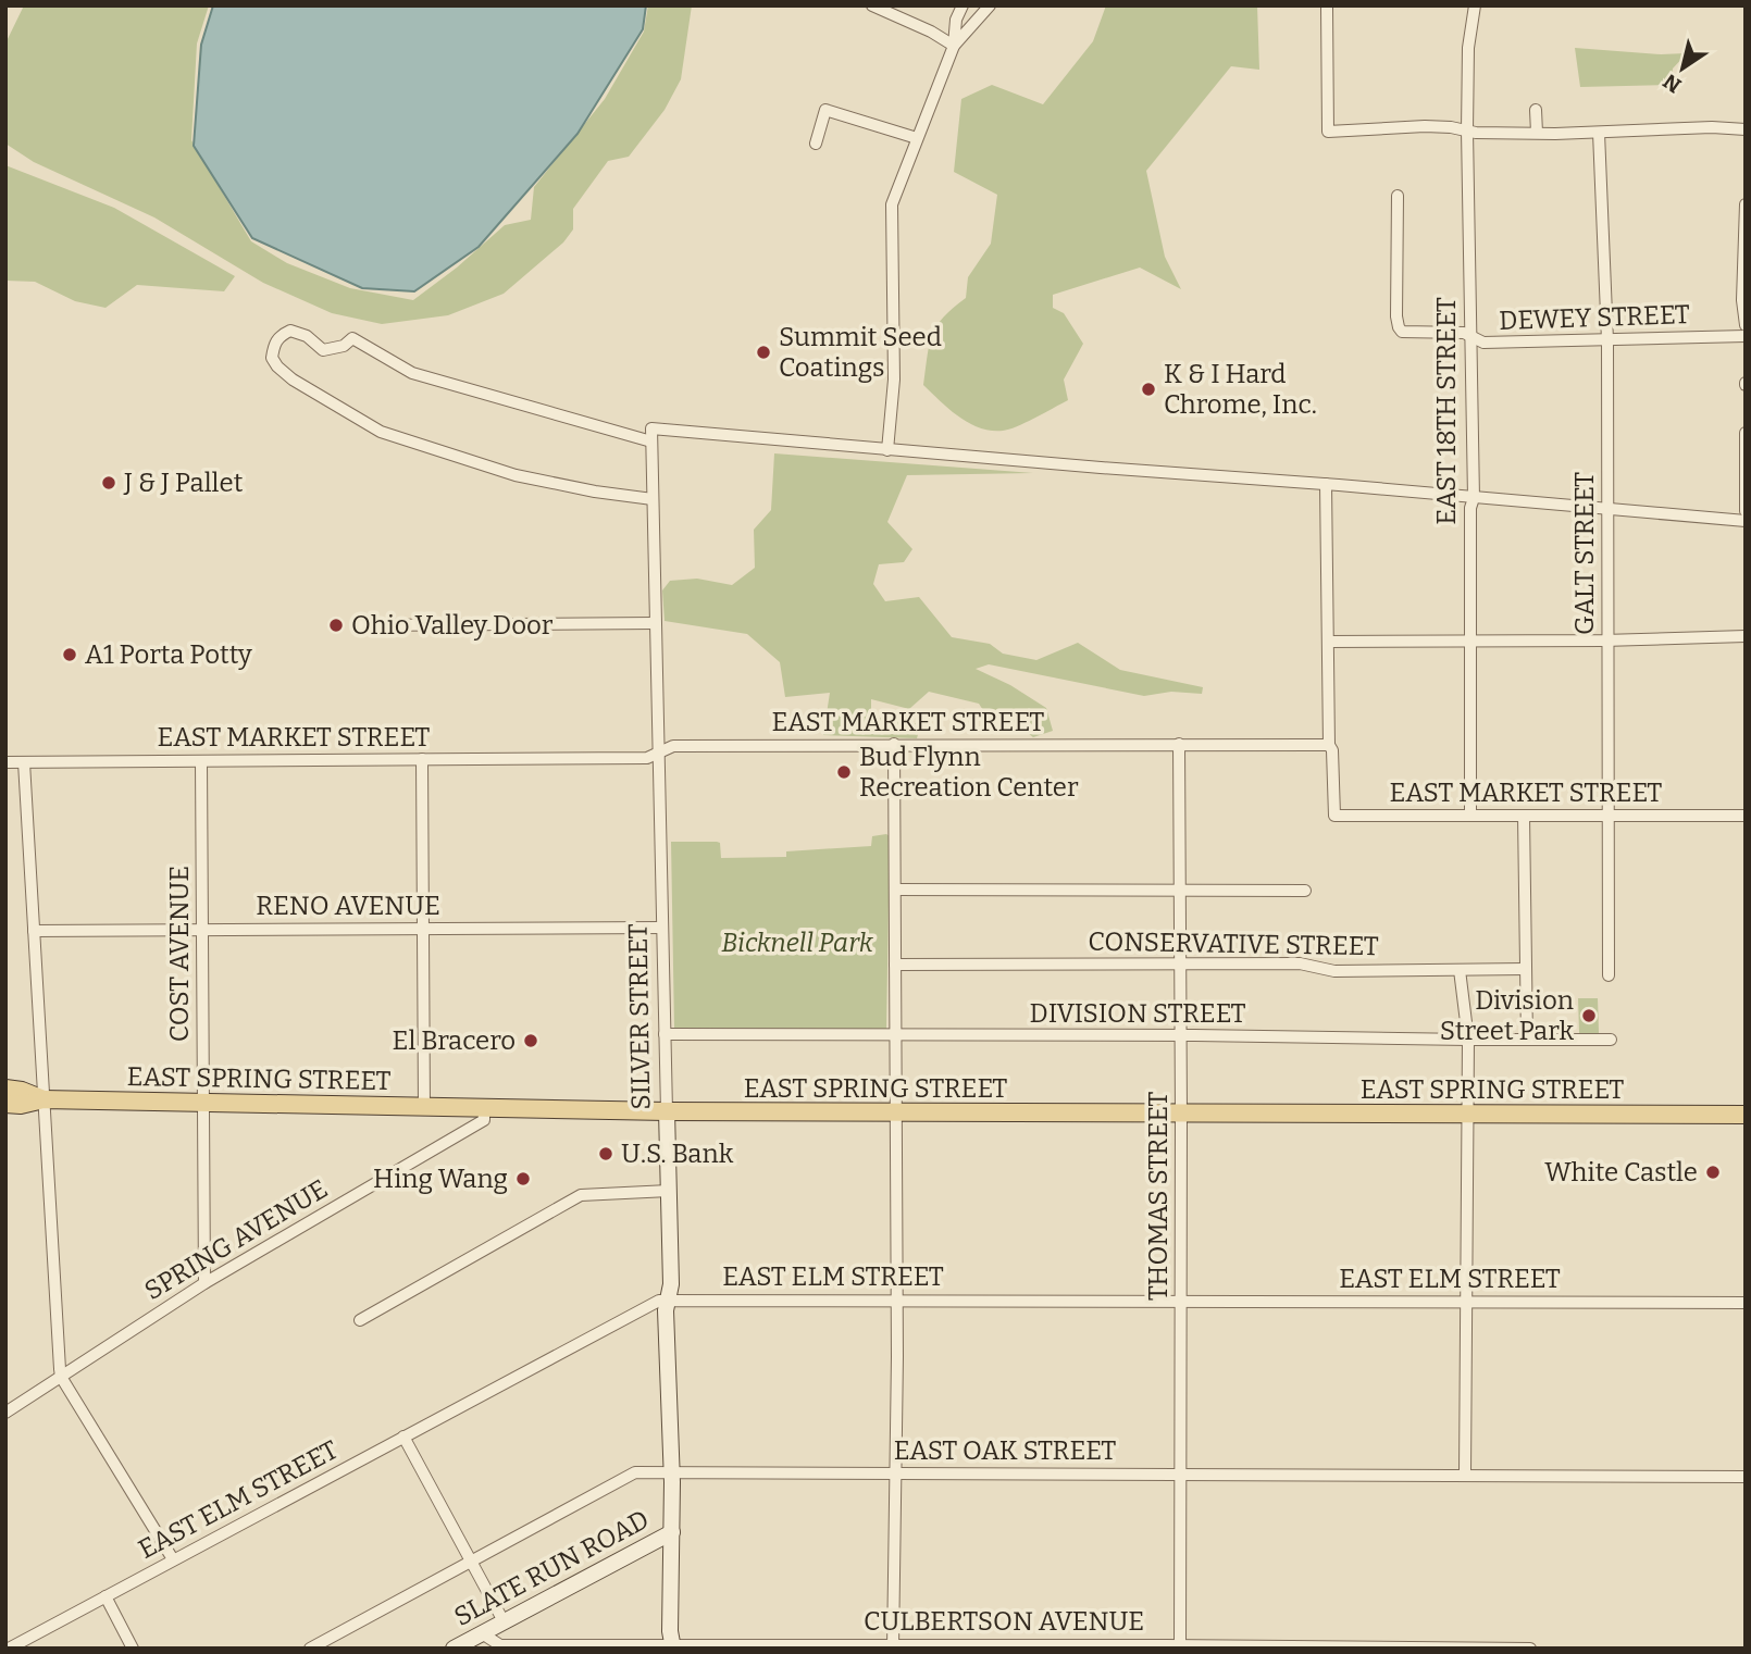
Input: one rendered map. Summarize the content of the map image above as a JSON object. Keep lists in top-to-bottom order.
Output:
{
  "streets": {
    "main road": ["SILVER STREET", "EAST SPRING STREET", "SLATE RUN ROAD"],
    "street": [
      "DEWEY STREET",
      "EAST 18TH STREET",
      "GALT STREET",
      "EAST MARKET STREET",
      "RENO AVENUE",
      "CONSERVATIVE STREET",
      "COST AVENUE",
      "DIVISION STREET",
      "THOMAS STREET",
      "SPRING AVENUE",
      "EAST ELM STREET",
      "EAST OAK STREET",
      "CULBERTSON AVENUE"
    ]
  },
  "crossings": [
    ["DEWEY STREET", "EAST 18TH STREET"],
    ["DEWEY STREET", "GALT STREET"],
    ["EAST 18TH STREET", "EAST MARKET STREET"],
    ["GALT STREET", "EAST MARKET STREET"],
    ["EAST MARKET STREET", "COST AVENUE"],
    ["EAST MARKET STREET", "SILVER STREET"],
    ["EAST MARKET STREET", "THOMAS STREET"],
    ["RENO AVENUE", "COST AVENUE"],
    ["RENO AVENUE", "SILVER STREET"],
    ["CONSERVATIVE STREET", "THOMAS STREET"],
    ["COST AVENUE", "EAST SPRING STREET"],
    ["COST AVENUE", "SPRING AVENUE"],
    ["DIVISION STREET", "SILVER STREET"],
    ["DIVISION STREET", "THOMAS STREET"],
    ["SILVER STREET", "EAST SPRING STREET"],
    ["SILVER STREET", "EAST ELM STREET"],
    ["SILVER STREET", "EAST OAK STREET"],
    ["SILVER STREET", "SLATE RUN ROAD"],
    ["SILVER STREET", "CULBERTSON AVENUE"],
    ["EAST SPRING STREET", "THOMAS STREET"],
    ["EAST SPRING STREET", "SPRING AVENUE"],
    ["THOMAS STREET", "EAST ELM STREET"],
    ["THOMAS STREET", "EAST OAK STREET"],
    ["THOMAS STREET", "CULBERTSON AVENUE"],
    ["SLATE RUN ROAD", "CULBERTSON AVENUE"]
  ],
  "parks": ["Bicknell Park"],
  "places": [
    "Summit Seed Coatings",
    "K & I Hard Chrome, Inc.",
    "J & J Pallet",
    "Ohio Valley Door",
    "A1 Porta Potty",
    "Bud Flynn Recreation Center",
    "Division Street Park",
    "El Bracero",
    "U.S. Bank",
    "White Castle",
    "Hing Wang"
  ],
  "north": "bottom left"
}
